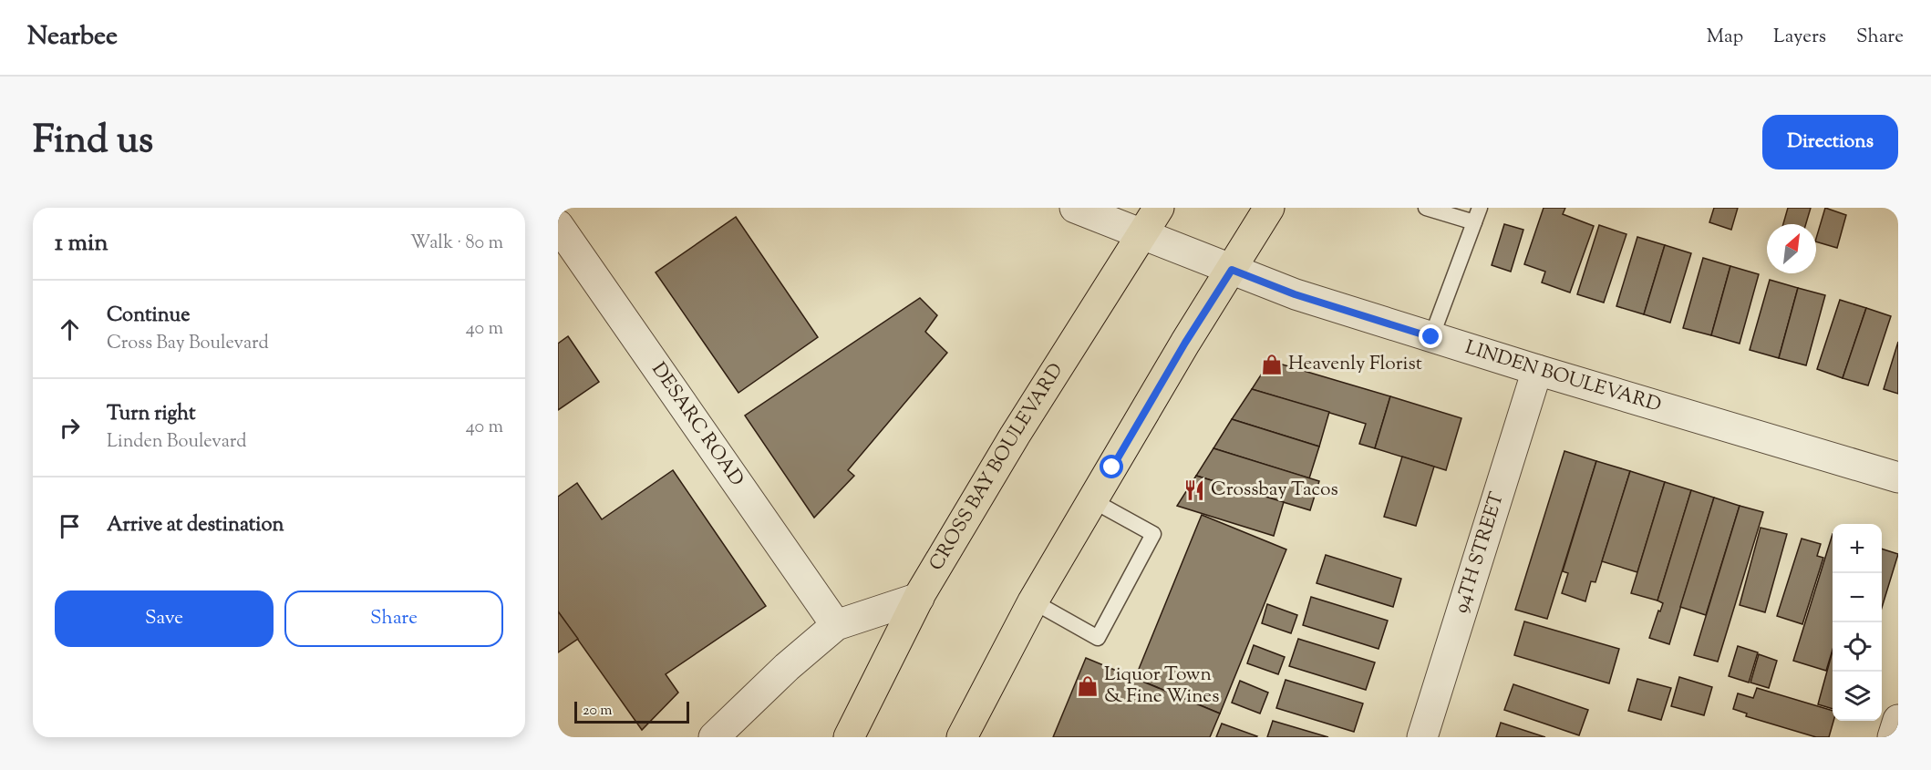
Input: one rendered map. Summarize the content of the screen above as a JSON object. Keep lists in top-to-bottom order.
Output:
{
  "streets": {
    "main road": ["CROSS BAY BOULEVARD"],
    "street": ["LINDEN BOULEVARD", "DESARC ROAD", "94TH STREET"]
  },
  "crossings": [
    ["LINDEN BOULEVARD", "CROSS BAY BOULEVARD"],
    ["LINDEN BOULEVARD", "94TH STREET"]
  ],
  "places": {
    "shop": ["Heavenly Florist", "Liquor Town & Fine Wines"],
    "restaurant": ["Crossbay Tacos"]
  },
  "scale_bar": "20 m",
  "north": "top right",
  "page": {
    "header": "Nearbee",
    "nav": ["Map", "Layers", "Share"],
    "title": "Find us",
    "buttons": [
      "Directions",
      ["Save", "Share"]
    ],
    "heading": ["1 min", "Walk · 80 m"],
    "list": [
      ["Continue", "Cross Bay Boulevard", "40 m"],
      ["Turn right", "Linden Boulevard", "40 m"],
      "Arrive at destination"
    ],
    "map_buttons": ["+", "−"],
    "scale": "20 m"
  }
}
